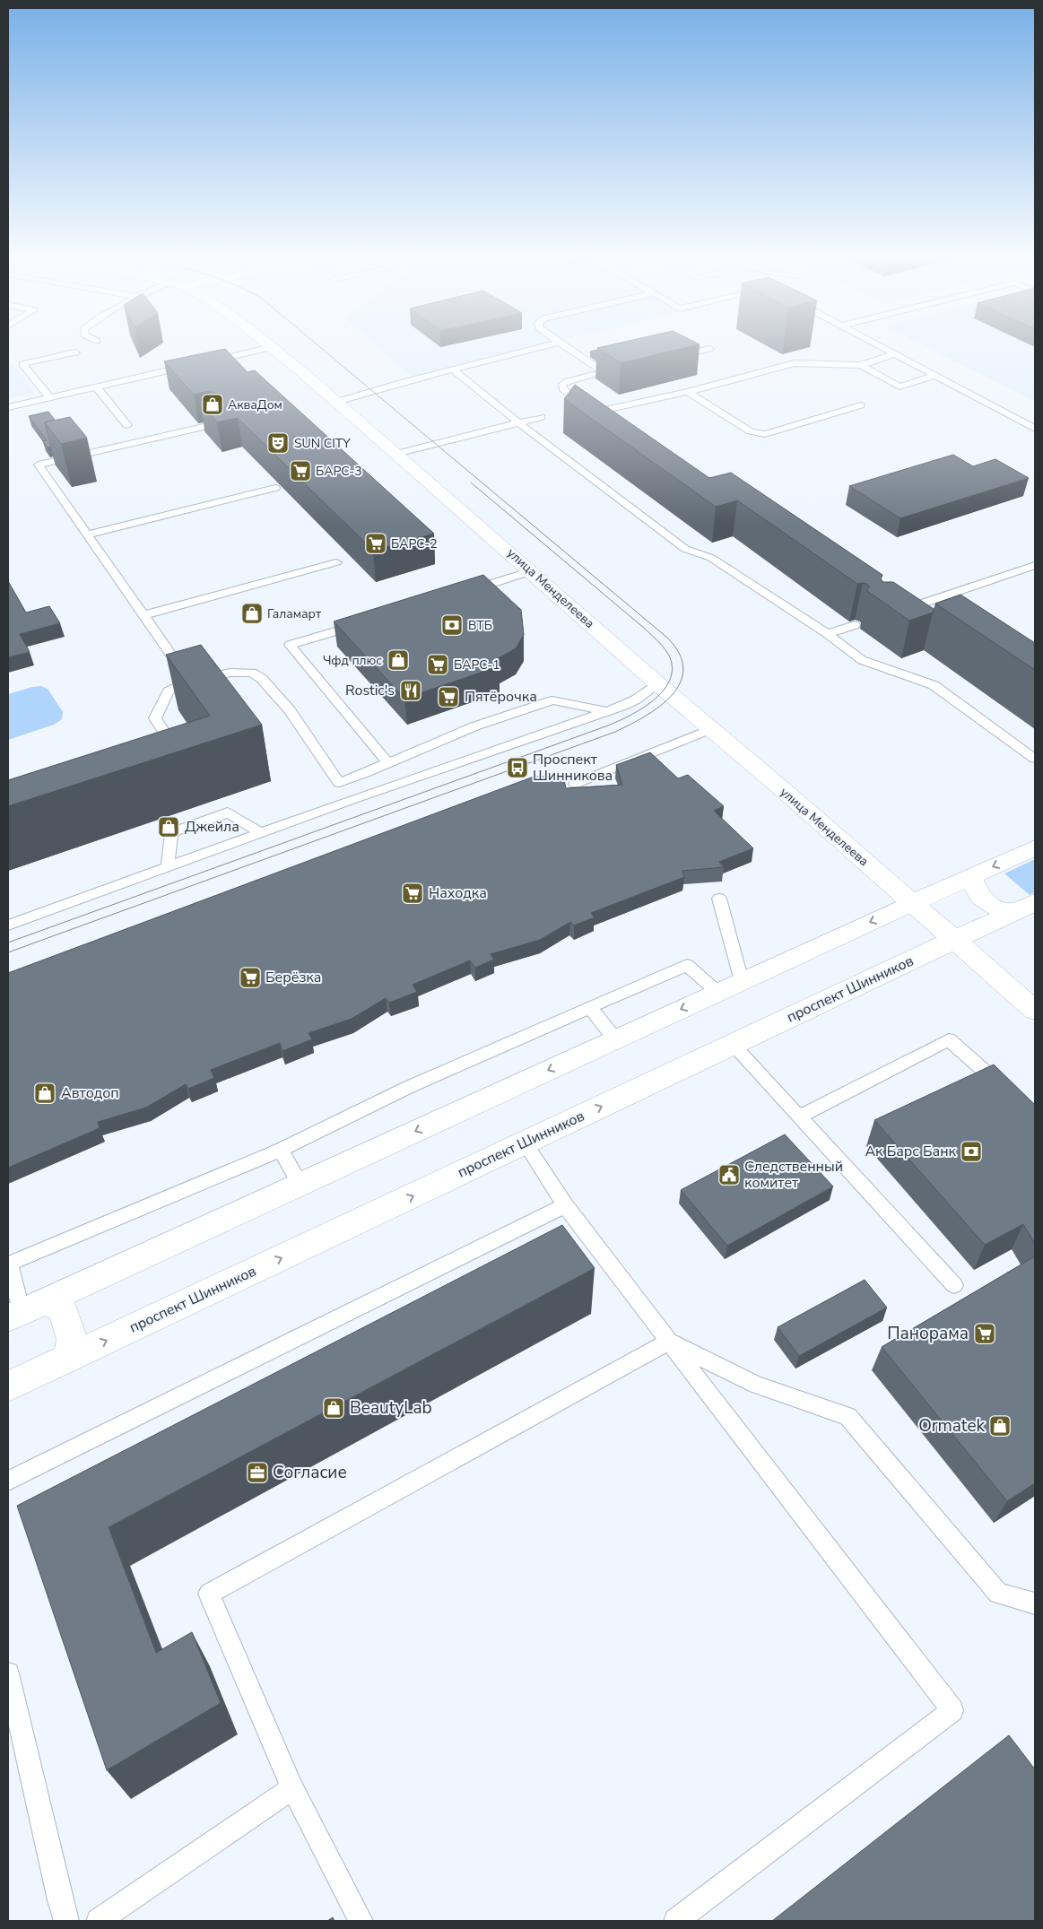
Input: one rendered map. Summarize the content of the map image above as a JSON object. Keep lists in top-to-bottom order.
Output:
{
  "streets": {
    "street": ["улица Менделеева", "проспект Шинников"]
  },
  "crossings": [
    ["улица Менделеева", "проспект Шинников"]
  ],
  "places": {
    "shop": [
      "АкваДом",
      "Галамарт",
      "Чфд плюс",
      "Джейла",
      "Автодоп",
      "BeautyLab",
      "Ormatek"
    ],
    "theatre": ["SUN CITY"],
    "supermarket": [
      "БАРС-3",
      "БАРС-2",
      "БАРС-1",
      "Пятёрочка",
      "Находка",
      "Берёзка",
      "Панорама"
    ],
    "bank": ["ВТБ", "Ак Барс Банк"],
    "restaurant": ["Rostic's"],
    "bus stop": ["Проспект Шинникова"],
    "public building": ["Следственный комитет"],
    "office": ["Согласие"]
  }
}
